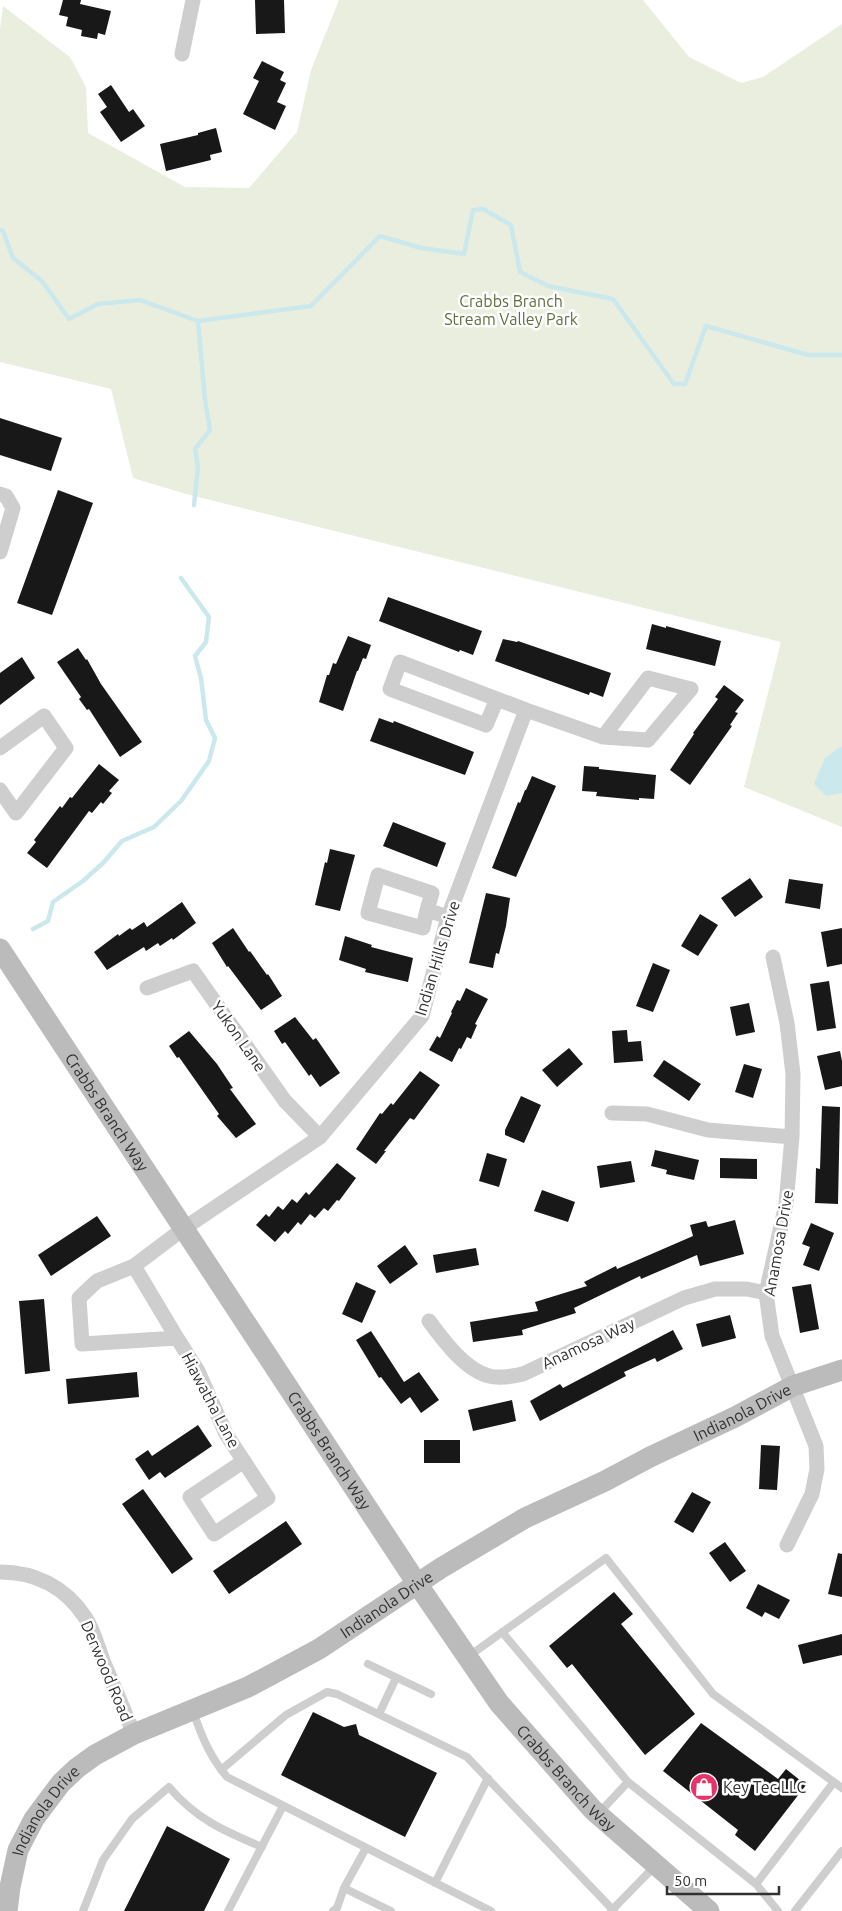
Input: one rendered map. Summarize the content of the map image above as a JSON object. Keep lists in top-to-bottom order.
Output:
{
  "streets": {
    "street": [
      "Indian Hills Drive",
      "Yukon Lane",
      "Crabbs Branch Way",
      "Anamosa Drive",
      "Anamosa Way",
      "Hiawatha Lane",
      "Indianola Drive",
      "Derwood Road"
    ]
  },
  "crossings": [
    ["Indian Hills Drive", "Yukon Lane"],
    ["Indian Hills Drive", "Crabbs Branch Way"],
    ["Indian Hills Drive", "Hiawatha Lane"],
    ["Crabbs Branch Way", "Hiawatha Lane"],
    ["Crabbs Branch Way", "Indianola Drive"],
    ["Anamosa Drive", "Anamosa Way"],
    ["Anamosa Drive", "Indianola Drive"],
    ["Indianola Drive", "Derwood Road"]
  ],
  "parks": ["Crabbs Branch Stream Valley Park"],
  "places": {
    "shop": ["Key Tec LLC"]
  },
  "scale_bar": "50 m"
}
